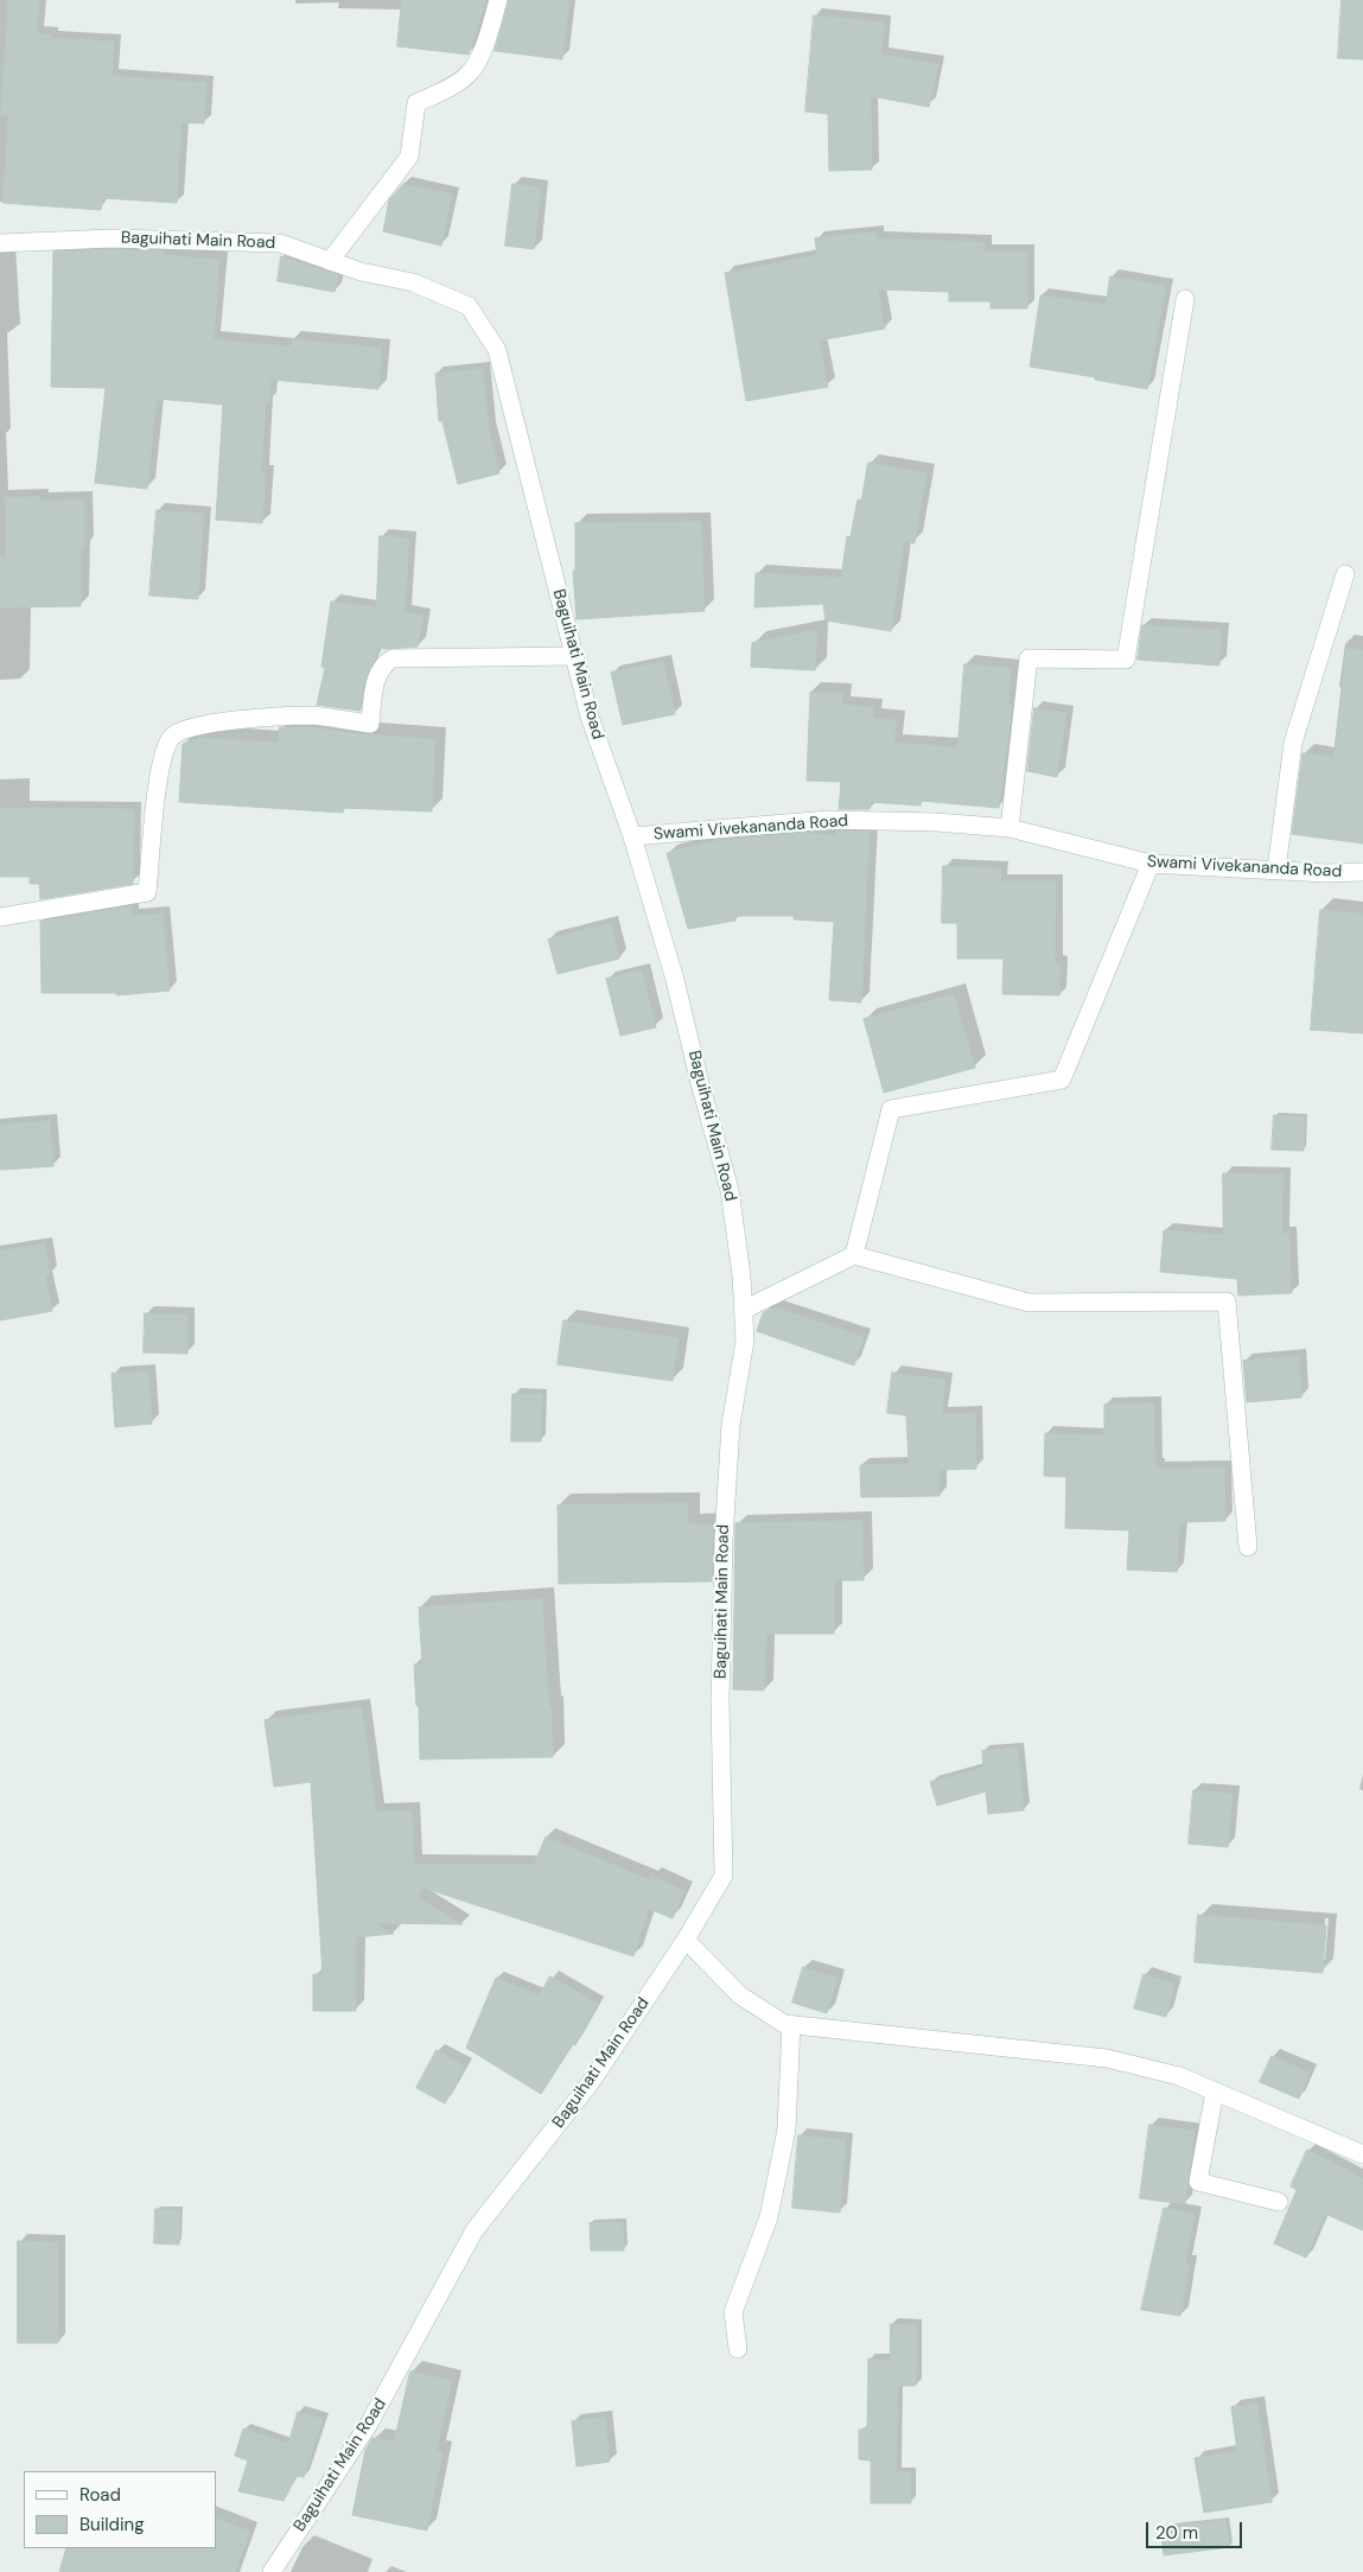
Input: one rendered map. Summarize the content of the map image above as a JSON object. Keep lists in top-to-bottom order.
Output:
{
  "streets": {
    "street": ["Baguihati Main Road", "Swami Vivekananda Road"]
  },
  "crossings": [
    ["Baguihati Main Road", "Swami Vivekananda Road"]
  ],
  "legend": ["Road", "Building"],
  "scale_bar": "20 m"
}
